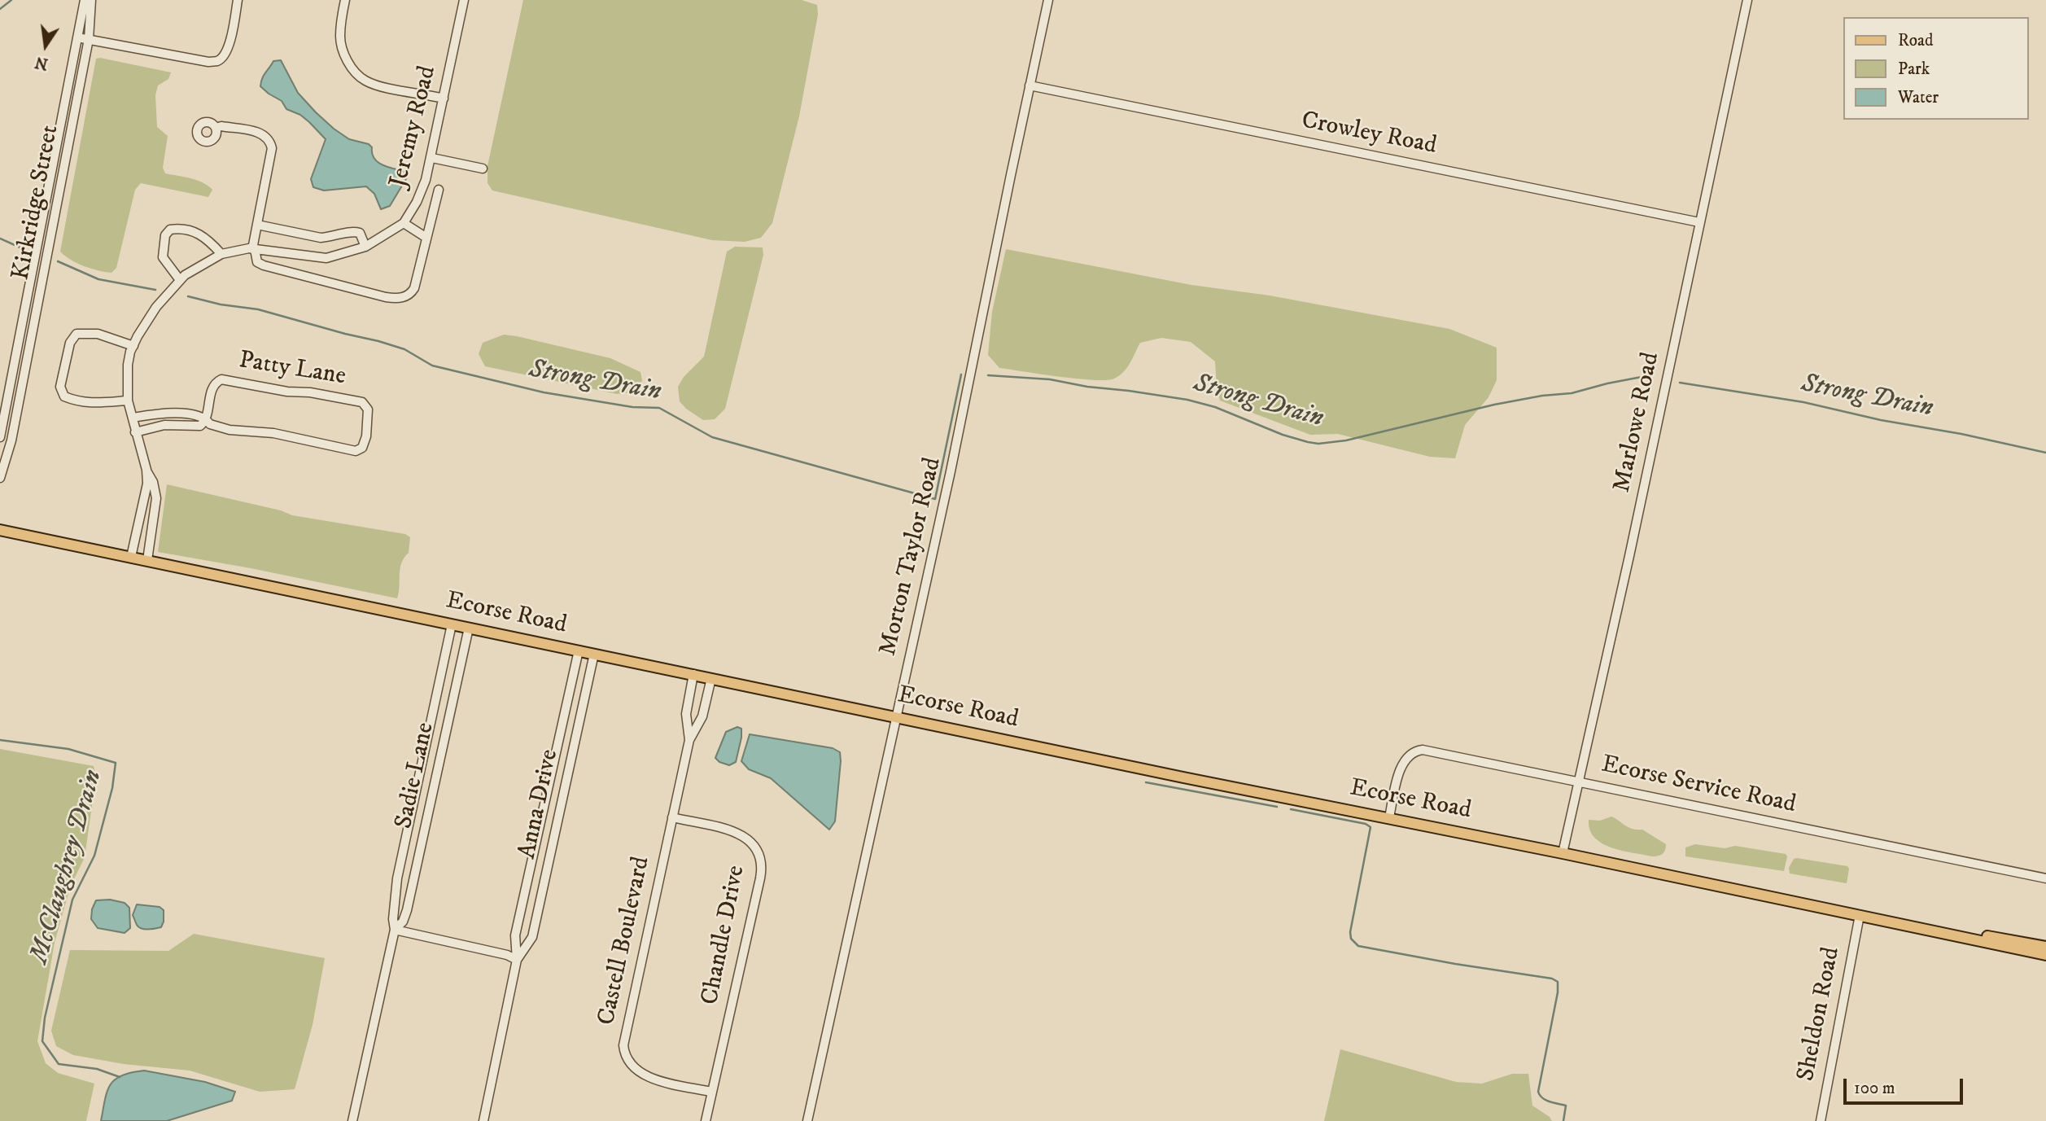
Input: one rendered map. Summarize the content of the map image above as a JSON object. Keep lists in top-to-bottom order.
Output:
{
  "streets": {
    "main road": ["Ecorse Road"],
    "street": [
      "Jeremy Road",
      "Crowley Road",
      "Kirkridge Street",
      "Patty Lane",
      "Marlowe Road",
      "Morton Taylor Road",
      "Sadie Lane",
      "Ecorse Service Road",
      "Anna Drive",
      "Chandle Drive",
      "Castell Boulevard",
      "Sheldon Road"
    ]
  },
  "crossings": [
    ["Jeremy Road", "Patty Lane"],
    ["Jeremy Road", "Ecorse Road"],
    ["Crowley Road", "Marlowe Road"],
    ["Crowley Road", "Morton Taylor Road"],
    ["Marlowe Road", "Ecorse Road"],
    ["Marlowe Road", "Ecorse Service Road"],
    ["Morton Taylor Road", "Ecorse Road"],
    ["Ecorse Road", "Sadie Lane"],
    ["Ecorse Road", "Ecorse Service Road"],
    ["Ecorse Road", "Anna Drive"],
    ["Ecorse Road", "Castell Boulevard"],
    ["Ecorse Road", "Sheldon Road"],
    ["Chandle Drive", "Castell Boulevard"]
  ],
  "water": ["Strong Drain", "McClaughrey Drain"],
  "legend": ["Road", "Park", "Water"],
  "scale_bar": "100 m",
  "north": "bottom"
}
